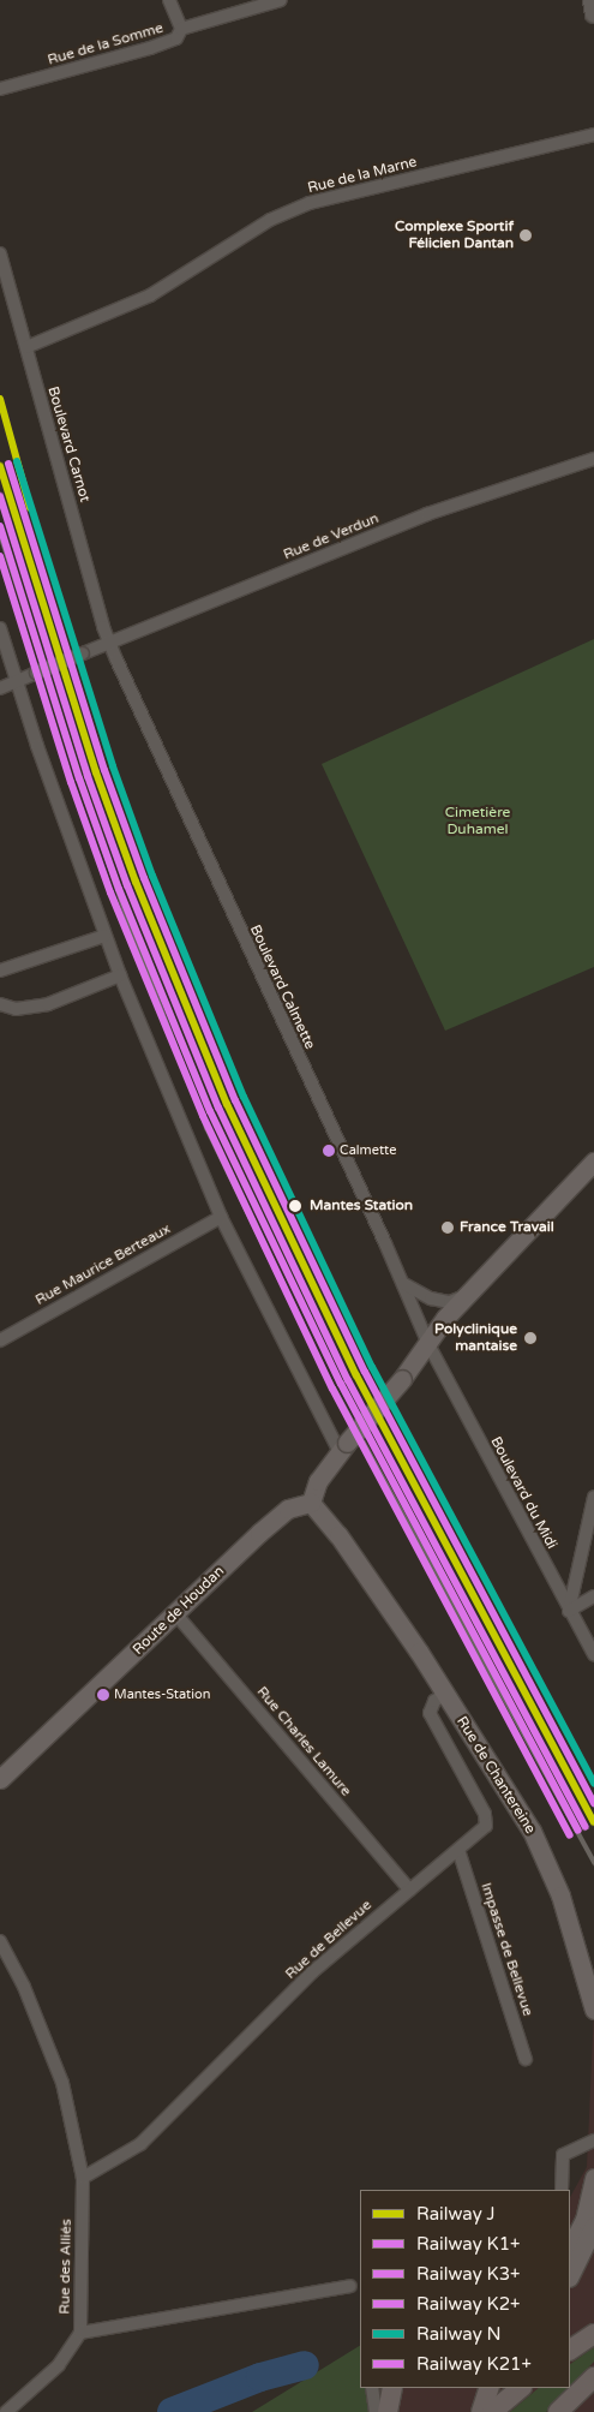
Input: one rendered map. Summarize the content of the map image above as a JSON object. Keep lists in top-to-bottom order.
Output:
{
  "streets": {
    "main road": ["Route de Houdan", "Rue de Chantereine"],
    "street": [
      "Rue de la Somme",
      "Rue de la Marne",
      "Boulevard Carnot",
      "Rue de Verdun",
      "Boulevard Calmette",
      "Rue Maurice Berteaux",
      "Boulevard du Midi",
      "Rue Charles Lamure",
      "Rue de Bellevue",
      "Impasse de Bellevue",
      "Rue des Alliés"
    ]
  },
  "crossings": [
    ["Rue de la Marne", "Boulevard Carnot"],
    ["Boulevard Carnot", "Rue de Verdun"],
    ["Boulevard Carnot", "Boulevard Calmette"],
    ["Rue de Verdun", "Boulevard Calmette"],
    ["Boulevard Calmette", "Boulevard du Midi"],
    ["Route de Houdan", "Rue Charles Lamure"],
    ["Route de Houdan", "Rue de Chantereine"],
    ["Rue Charles Lamure", "Rue de Bellevue"],
    ["Rue de Chantereine", "Rue de Bellevue"],
    ["Rue de Bellevue", "Impasse de Bellevue"],
    ["Rue de Bellevue", "Rue des Alliés"]
  ],
  "parks": ["Cimetière Duhamel"],
  "places": [
    "Complexe Sportif Félicien Dantan",
    "Calmette",
    "Mantes Station",
    "France Travail",
    "Polyclinique mantaise",
    "Mantes-Station"
  ],
  "lines": [
    "rail line J",
    "rail line N",
    "rail line K3+",
    "rail line K1+",
    "rail line K2+",
    "rail line K21+"
  ],
  "legend": [
    "Railway J",
    "Railway K1+",
    "Railway K3+",
    "Railway K2+",
    "Railway N",
    "Railway K21+"
  ]
}
